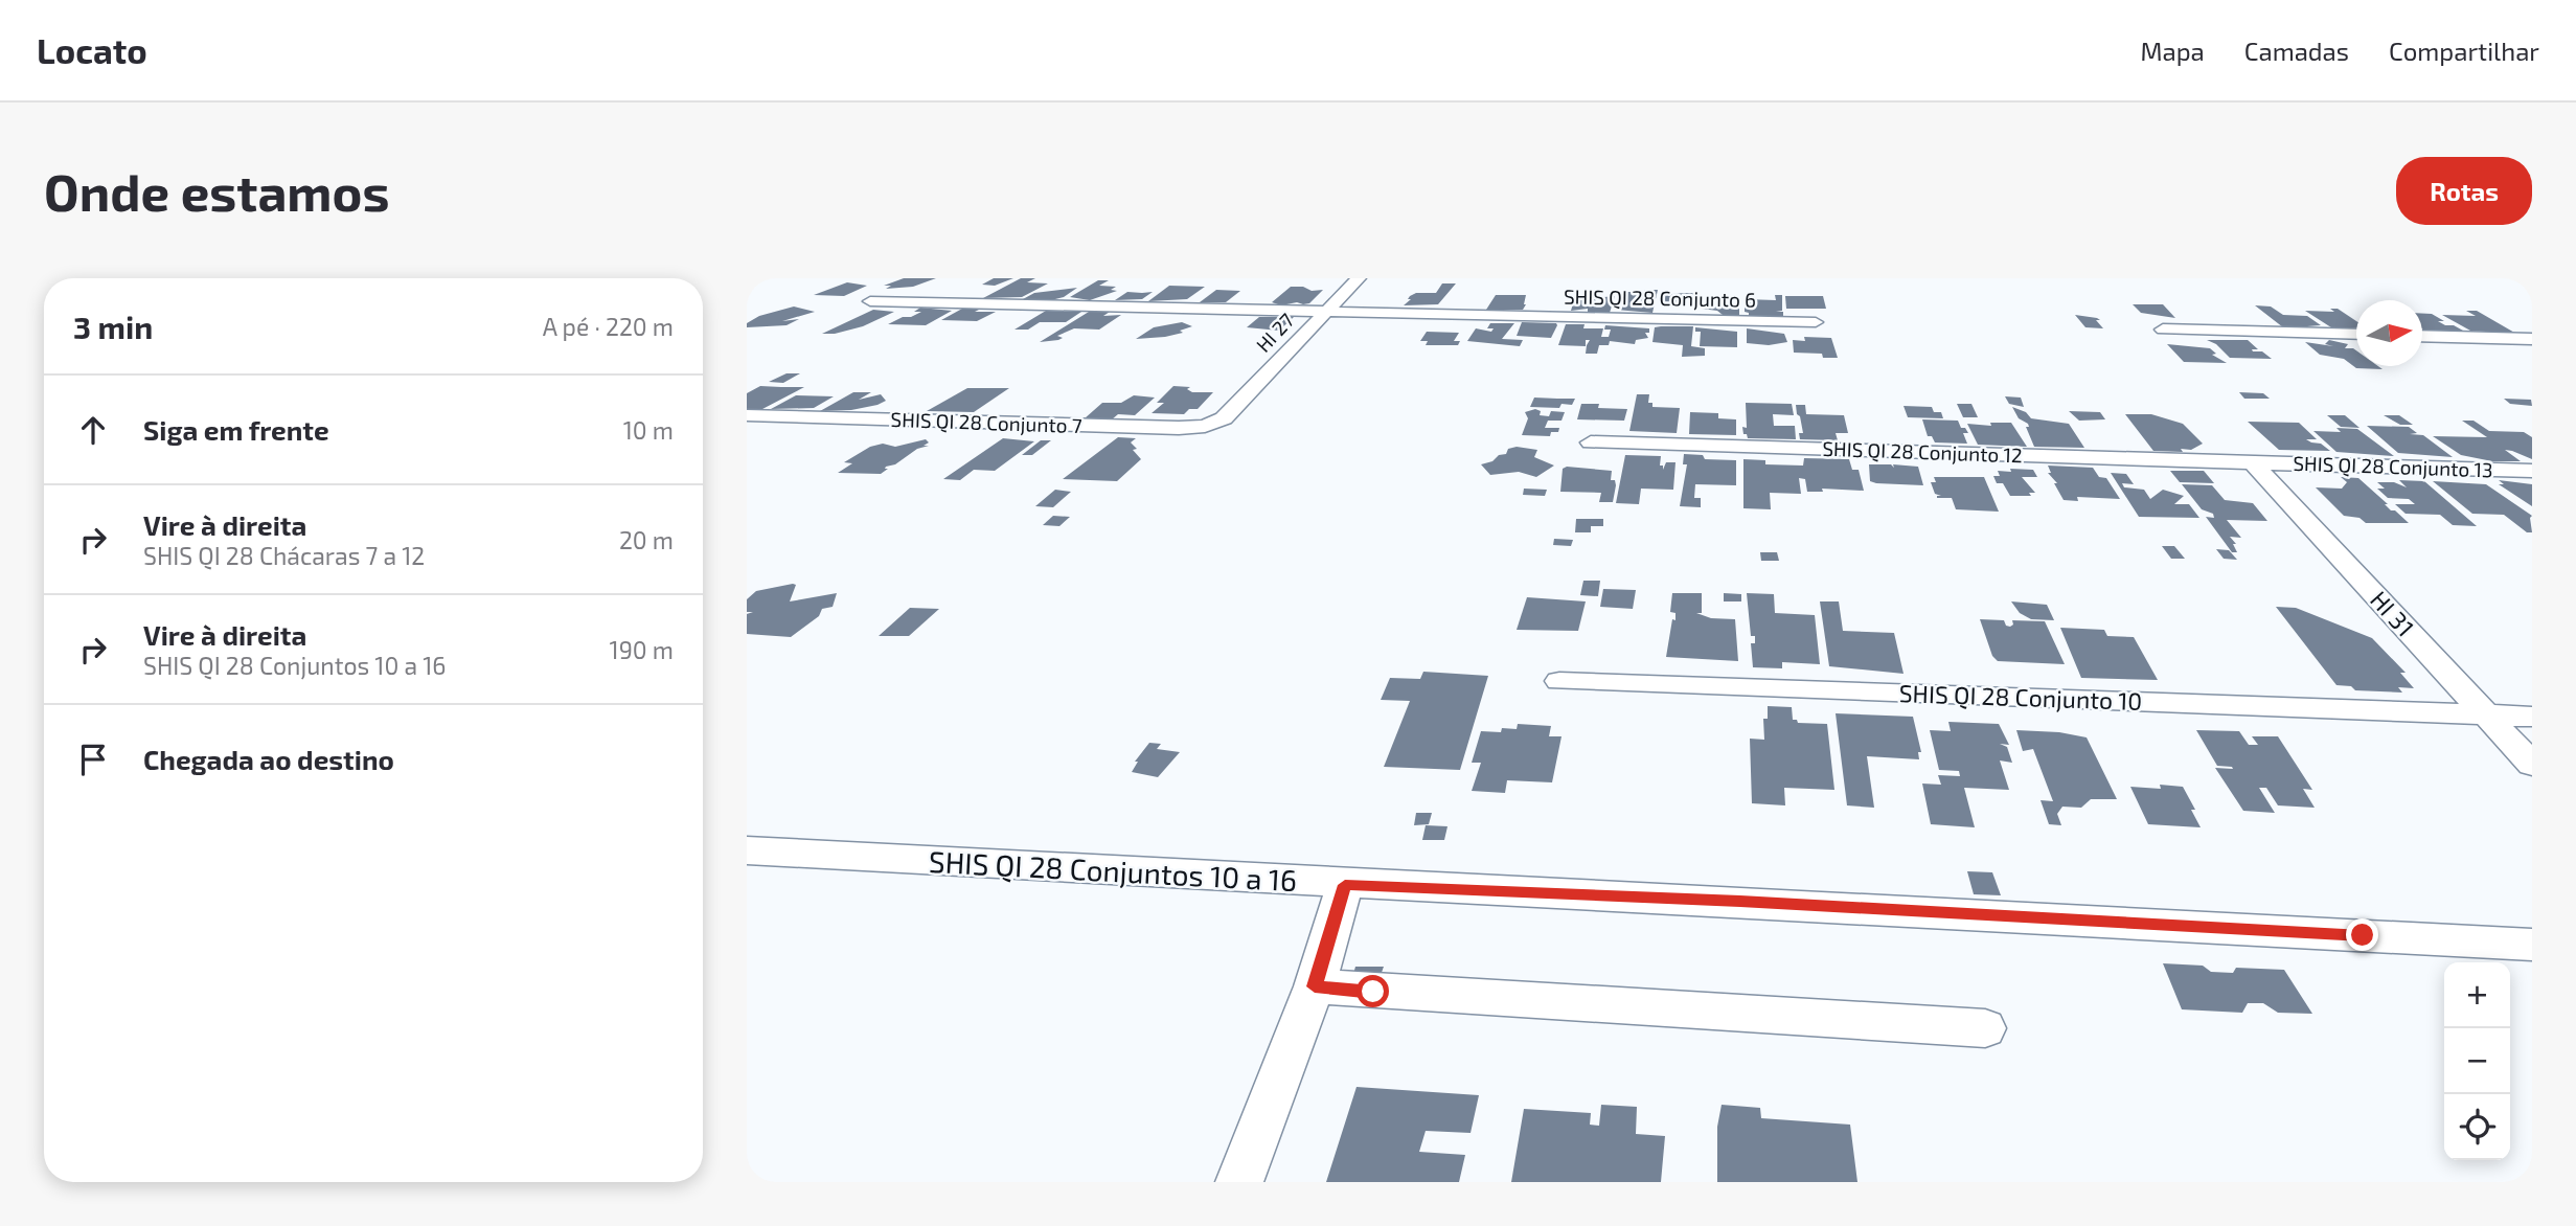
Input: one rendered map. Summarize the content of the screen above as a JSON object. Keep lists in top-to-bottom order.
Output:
{
  "streets": {
    "street": [
      "SHIS QI 28 Conjunto 6",
      "HI 27",
      "SHIS QI 28 Conjunto 7",
      "SHIS QI 28 Conjunto 12",
      "SHIS QI 28 Conjunto 13",
      "HI 31",
      "SHIS QI 28 Conjunto 10",
      "SHIS QI 28 Conjuntos 10 a 16"
    ]
  },
  "crossings": [
    ["SHIS QI 28 Conjunto 6", "HI 27"],
    ["HI 27", "SHIS QI 28 Conjunto 7"],
    ["SHIS QI 28 Conjunto 12", "SHIS QI 28 Conjunto 13"],
    ["SHIS QI 28 Conjunto 12", "HI 31"],
    ["SHIS QI 28 Conjunto 13", "HI 31"],
    ["HI 31", "SHIS QI 28 Conjunto 10"]
  ],
  "north": "right",
  "page": {
    "header": "Locato",
    "nav": ["Mapa", "Camadas", "Compartilhar"],
    "buttons": "Rotas",
    "title": "Onde estamos",
    "heading": ["3 min", "A pé · 220 m"],
    "list": [
      ["Siga em frente", "10 m"],
      ["Vire à direita", "SHIS QI 28 Chácaras 7 a 12", "20 m"],
      ["Vire à direita", "SHIS QI 28 Conjuntos 10 a 16", "190 m"],
      "Chegada ao destino"
    ],
    "map_buttons": ["+", "−"]
  }
}
